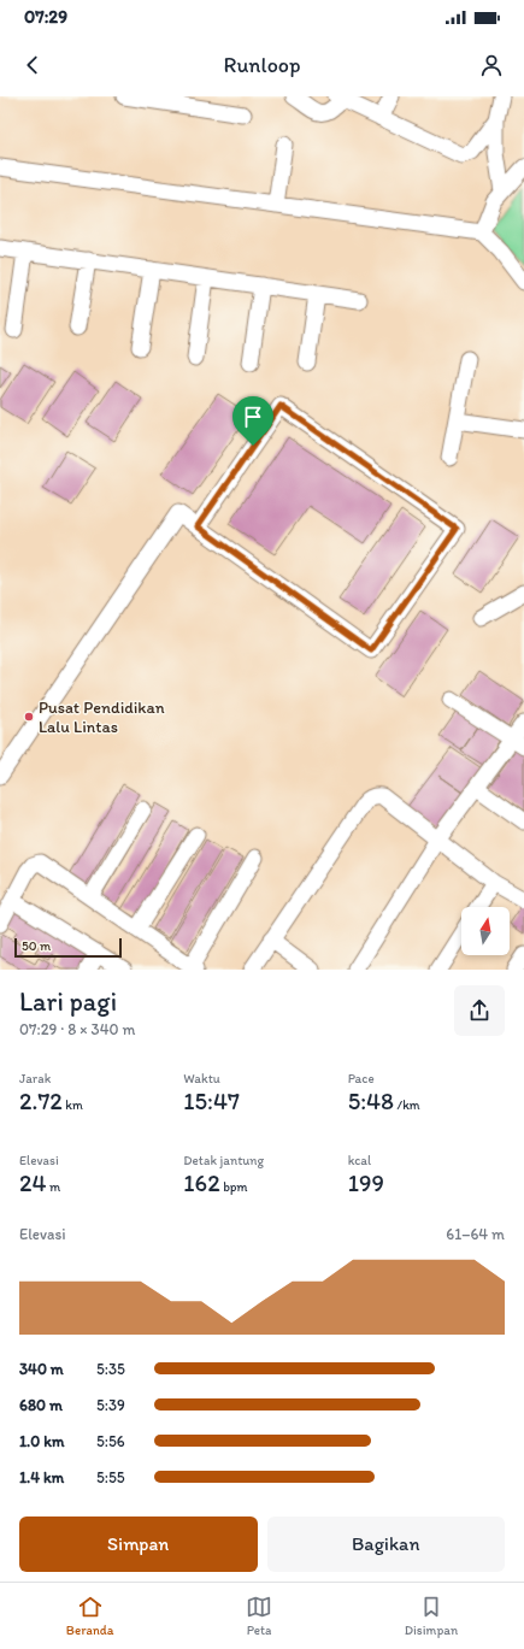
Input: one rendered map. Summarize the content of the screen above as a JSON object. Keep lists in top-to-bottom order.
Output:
{
  "places": ["Pusat Pendidikan Lalu Lintas"],
  "scale_bar": "50 m",
  "north": "top",
  "page": {
    "status": "07:29",
    "header": "Runloop",
    "scale": "50 m",
    "heading": ["Lari pagi", "07:29 · 8 × 340 m"],
    "stats": [
      ["Jarak", "2.72 km"],
      ["Waktu", "15:47"],
      ["Pace", "5:48 /km"],
      ["Elevasi", "24 m"],
      ["Detak jantung", "162 bpm"],
      ["kcal", "199"]
    ],
    "chart": ["Elevasi", "61–64 m"],
    "list": [
      {
        "name": "340 m",
        "note": "5:35"
      },
      {
        "name": "680 m",
        "note": "5:39"
      },
      {
        "name": "1.0 km",
        "note": "5:56"
      },
      {
        "name": "1.4 km",
        "note": "5:55"
      }
    ],
    "buttons": ["Simpan", "Bagikan"],
    "tabs": ["Beranda", "Peta", "Disimpan"]
  }
}
